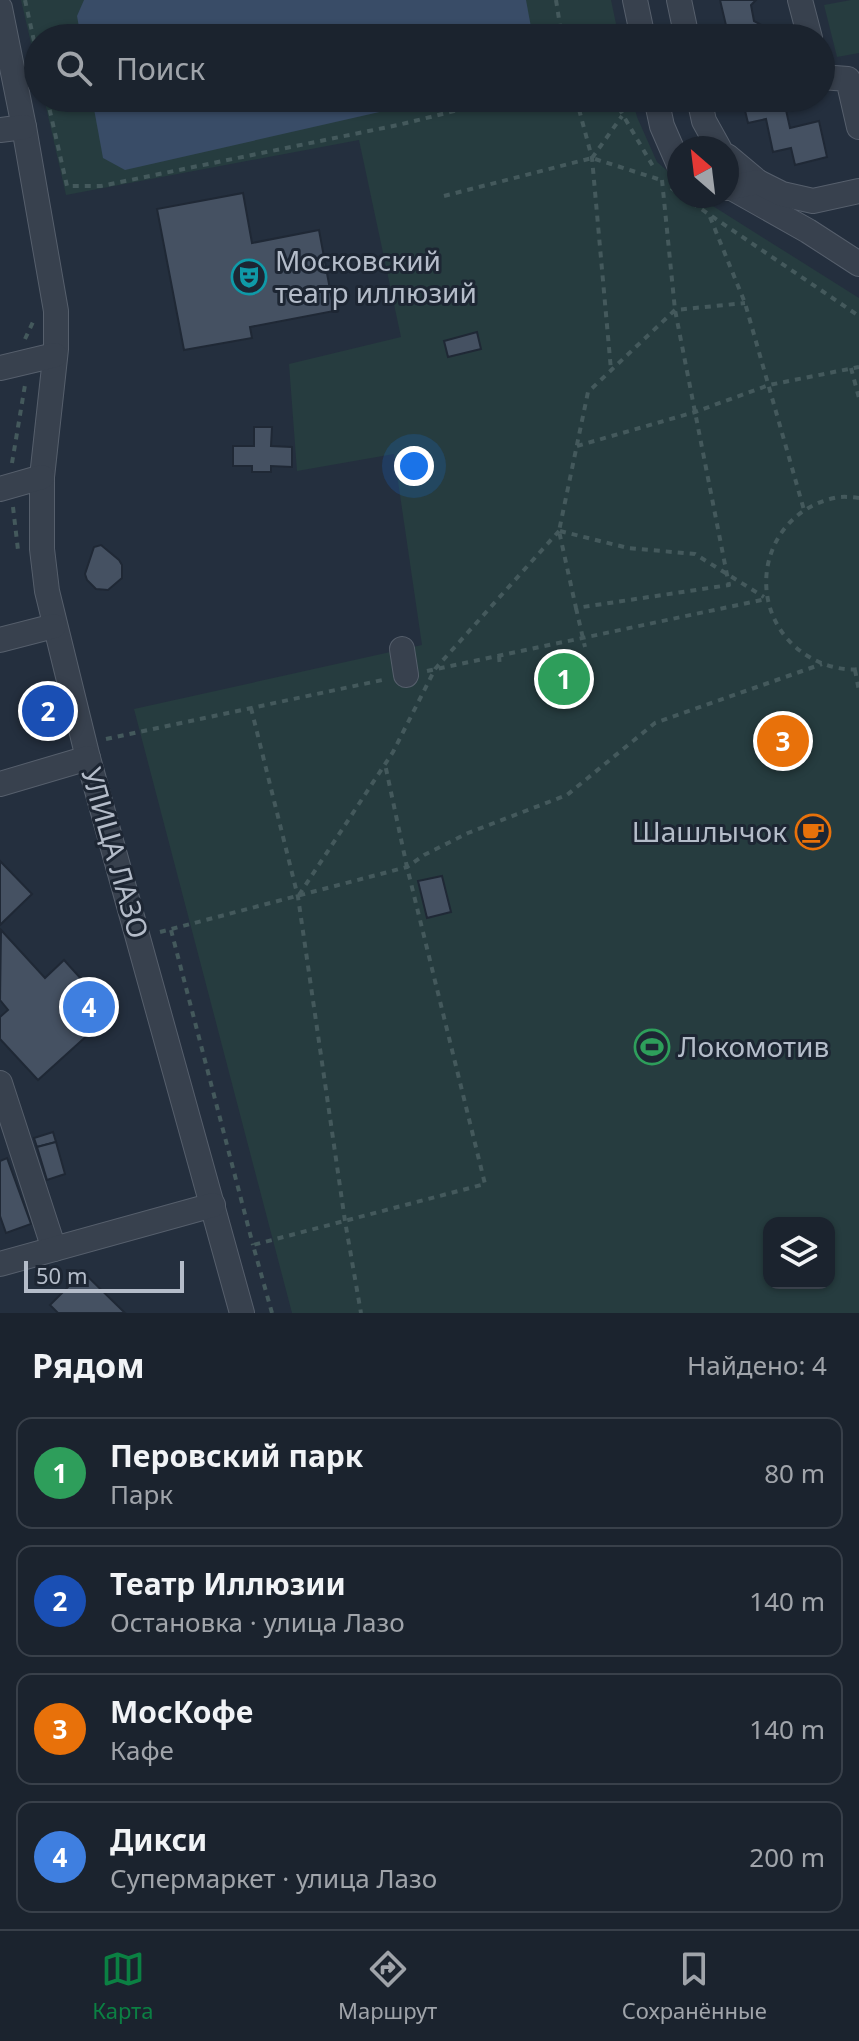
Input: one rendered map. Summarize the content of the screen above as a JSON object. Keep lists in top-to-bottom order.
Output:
{
  "streets": {
    "street": ["УЛИЦА ЛАЗО"]
  },
  "places": {
    "theatre": ["Московский театр иллюзий"],
    "cafe": ["Шашлычок"],
    "sports": ["Локомотив"]
  },
  "scale_bar": "50 m",
  "north": "top left",
  "page": {
    "search": "Поиск",
    "pins": [
      "1",
      "2",
      "3",
      "4"
    ],
    "scale": "50 m",
    "heading": ["Рядом", "Найдено: 4"],
    "list": [
      {
        "mark": "1",
        "name": "Перовский парк",
        "note": "Парк",
        "value": "80 m"
      },
      {
        "mark": "2",
        "name": "Театр Иллюзии",
        "note": "Остановка · улица Лазо",
        "value": "140 m"
      },
      {
        "mark": "3",
        "name": "МосКофе",
        "note": "Кафе",
        "value": "140 m"
      },
      {
        "mark": "4",
        "name": "Дикси",
        "note": "Супермаркет · улица Лазо",
        "value": "200 m"
      }
    ],
    "nav": ["Карта", "Маршрут", "Сохранённые"]
  }
}
